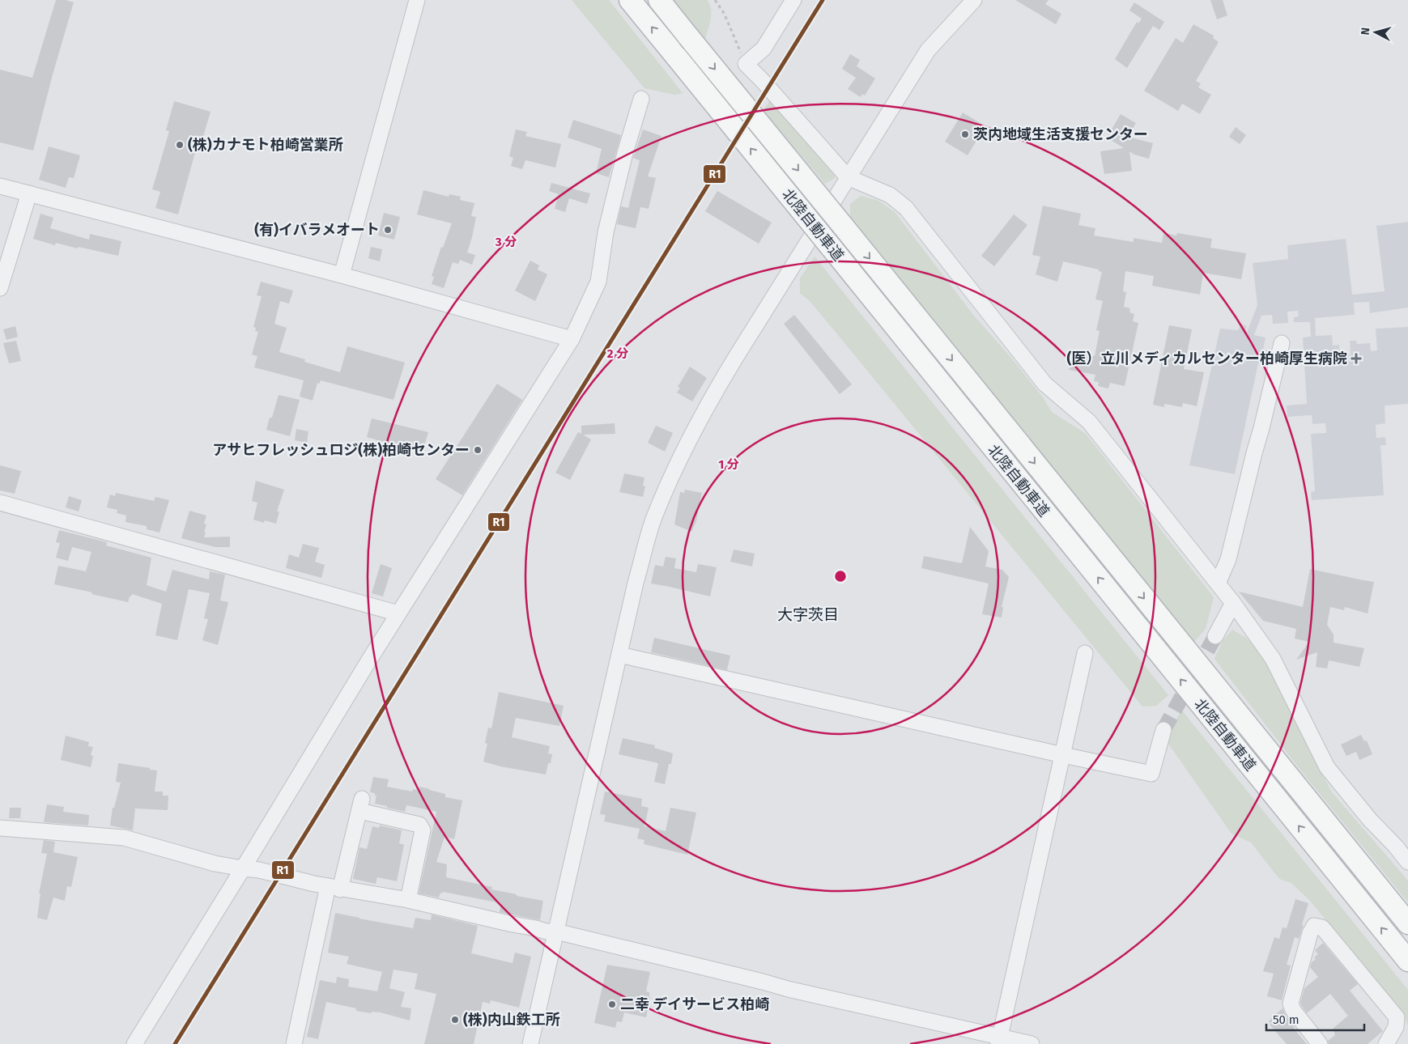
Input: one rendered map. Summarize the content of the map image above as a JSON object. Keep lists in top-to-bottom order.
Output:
{
  "streets": {
    "highway": ["北陸自動車道"]
  },
  "districts": ["大字茨目"],
  "places": {
    "other": [
      "茨内地域生活支援センター",
      "(株)カナモト柏崎営業所",
      "(有)イバラメオート",
      "アサヒフレッシュロジ(株)柏崎センター",
      "二幸 デイサービス柏崎",
      "(株)内山鉄工所"
    ],
    "health": ["(医）立川メディカルセンター柏崎厚生病院"]
  },
  "lines": ["transit line R1"],
  "scale_bar": "50 m",
  "north": "left",
  "rings": ["3 分", "2 分", "1 分"]
}
